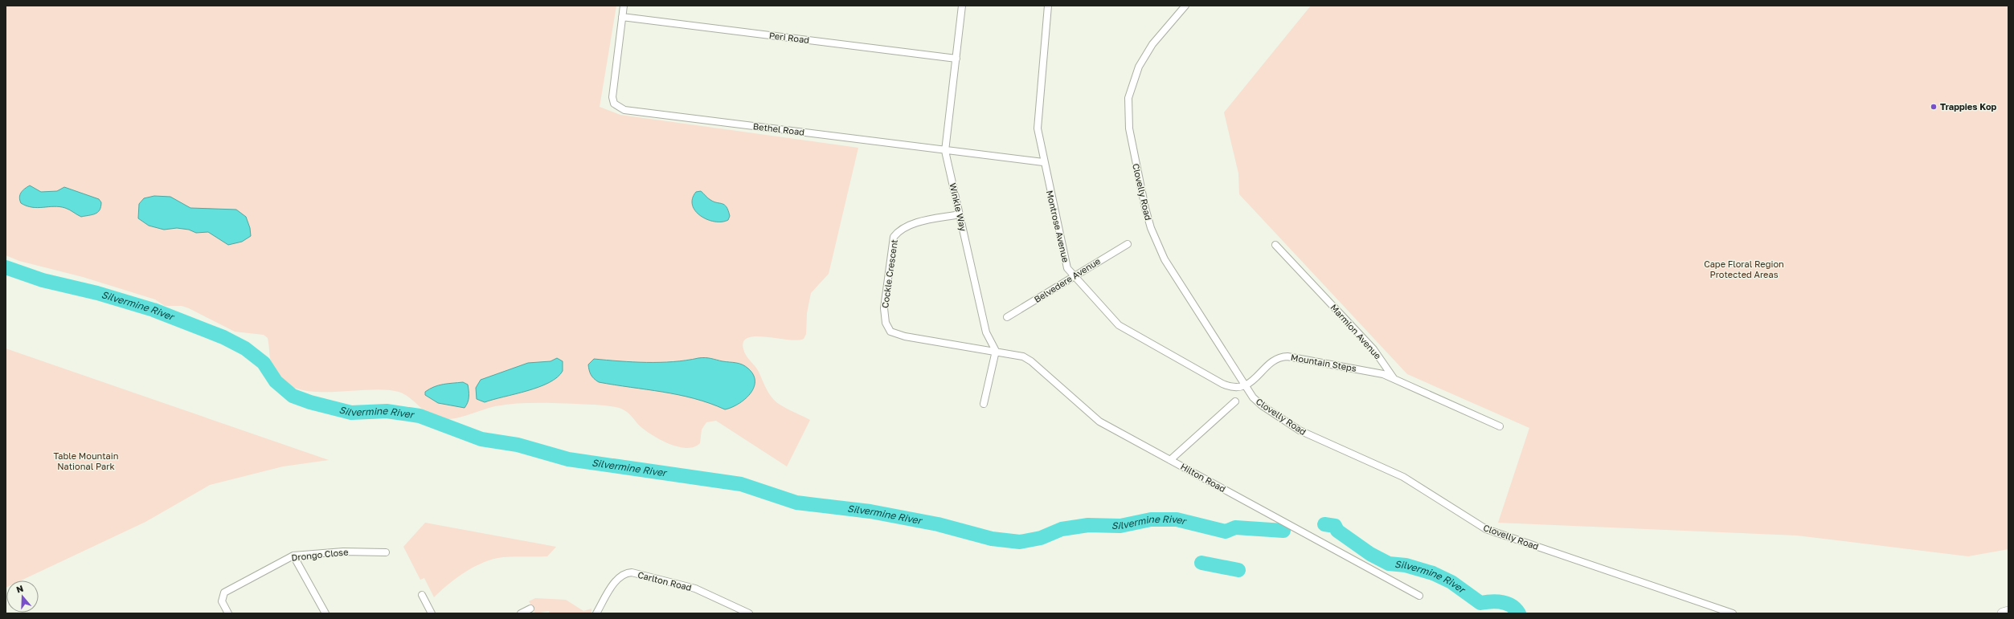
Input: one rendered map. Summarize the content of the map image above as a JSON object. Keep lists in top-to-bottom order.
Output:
{
  "streets": {
    "street": [
      "Peri Road",
      "Bethel Road",
      "Clovelly Road",
      "Winkle Way",
      "Montrose Avenue",
      "Cockle Crescent",
      "Belvedere Avenue",
      "Marmion Avenue",
      "Mountain Steps",
      "Hilton Road",
      "Drongo Close",
      "Carlton Road"
    ]
  },
  "crossings": [
    ["Peri Road", "Bethel Road"],
    ["Peri Road", "Winkle Way"],
    ["Bethel Road", "Winkle Way"],
    ["Bethel Road", "Montrose Avenue"],
    ["Clovelly Road", "Montrose Avenue"],
    ["Clovelly Road", "Mountain Steps"],
    ["Winkle Way", "Cockle Crescent"],
    ["Winkle Way", "Hilton Road"],
    ["Montrose Avenue", "Belvedere Avenue"],
    ["Montrose Avenue", "Mountain Steps"],
    ["Cockle Crescent", "Hilton Road"],
    ["Marmion Avenue", "Mountain Steps"]
  ],
  "water": ["Silvermine River"],
  "parks": ["Cape Floral Region Protected Areas", "Table Mountain National Park"],
  "places": ["Trappies Kop"],
  "north": "top"
}
